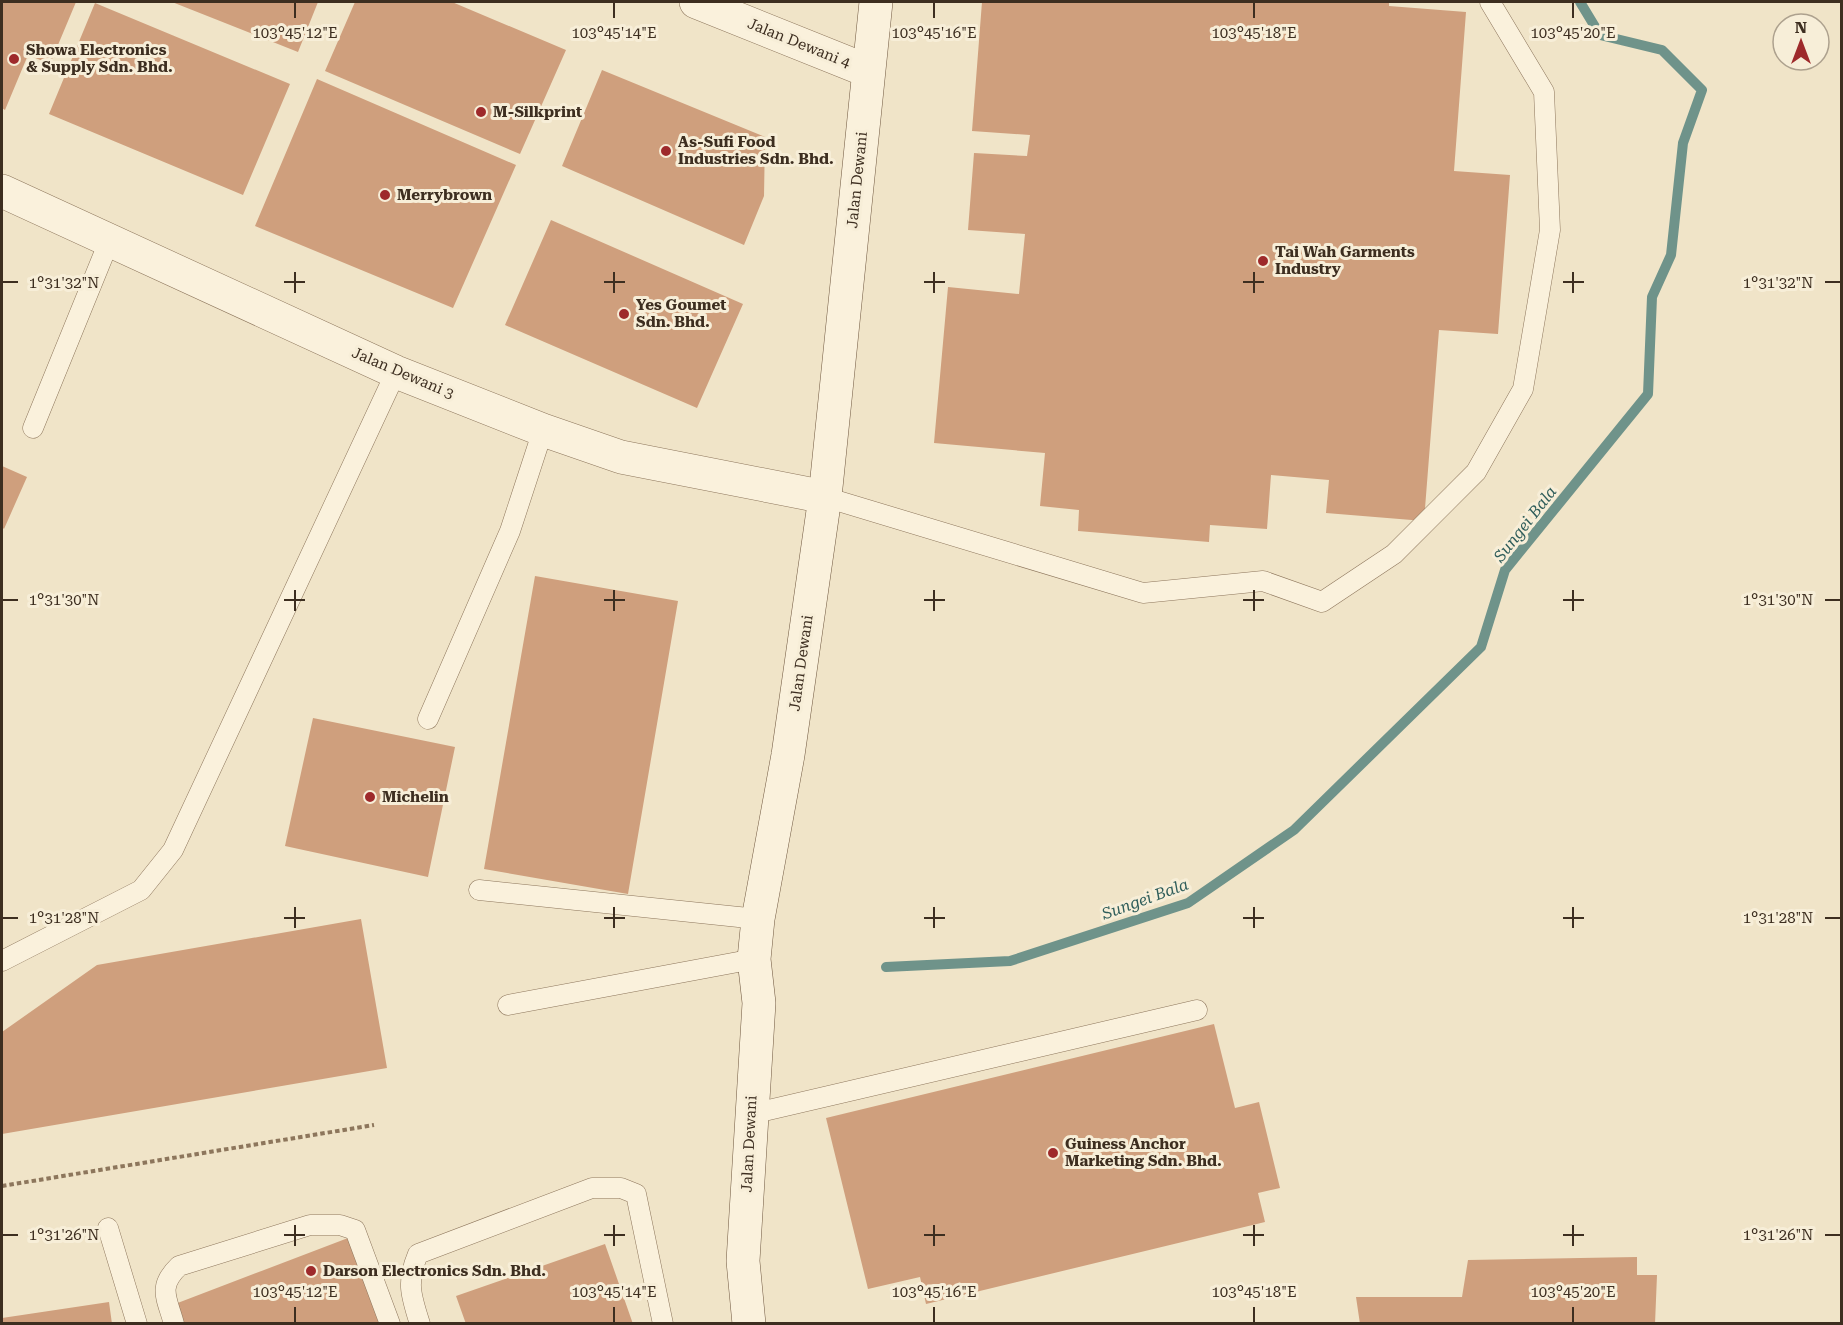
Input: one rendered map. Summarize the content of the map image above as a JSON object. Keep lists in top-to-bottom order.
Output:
{
  "streets": {
    "street": ["Jalan Dewani 4", "Jalan Dewani", "Jalan Dewani 3"]
  },
  "crossings": [
    ["Jalan Dewani 4", "Jalan Dewani"],
    ["Jalan Dewani", "Jalan Dewani 3"]
  ],
  "water": ["Sungei Bala"],
  "places": [
    "Showa Electronics & Supply Sdn. Bhd.",
    "M-Silkprint",
    "As-Sufi Food Industries Sdn. Bhd.",
    "Merrybrown",
    "Tai Wah Garments Industry",
    "Yes Goumet Sdn. Bhd.",
    "Michelin",
    "Guiness Anchor Marketing Sdn. Bhd.",
    "Darson Electronics Sdn. Bhd."
  ],
  "north": "top",
  "coordinates": [
    "103°45'12\"E",
    "103°45'14\"E",
    "103°45'16\"E",
    "103°45'18\"E",
    "103°45'20\"E",
    "1°31'32\"N",
    "1°31'30\"N",
    "1°31'28\"N",
    "1°31'26\"N"
  ]
}
